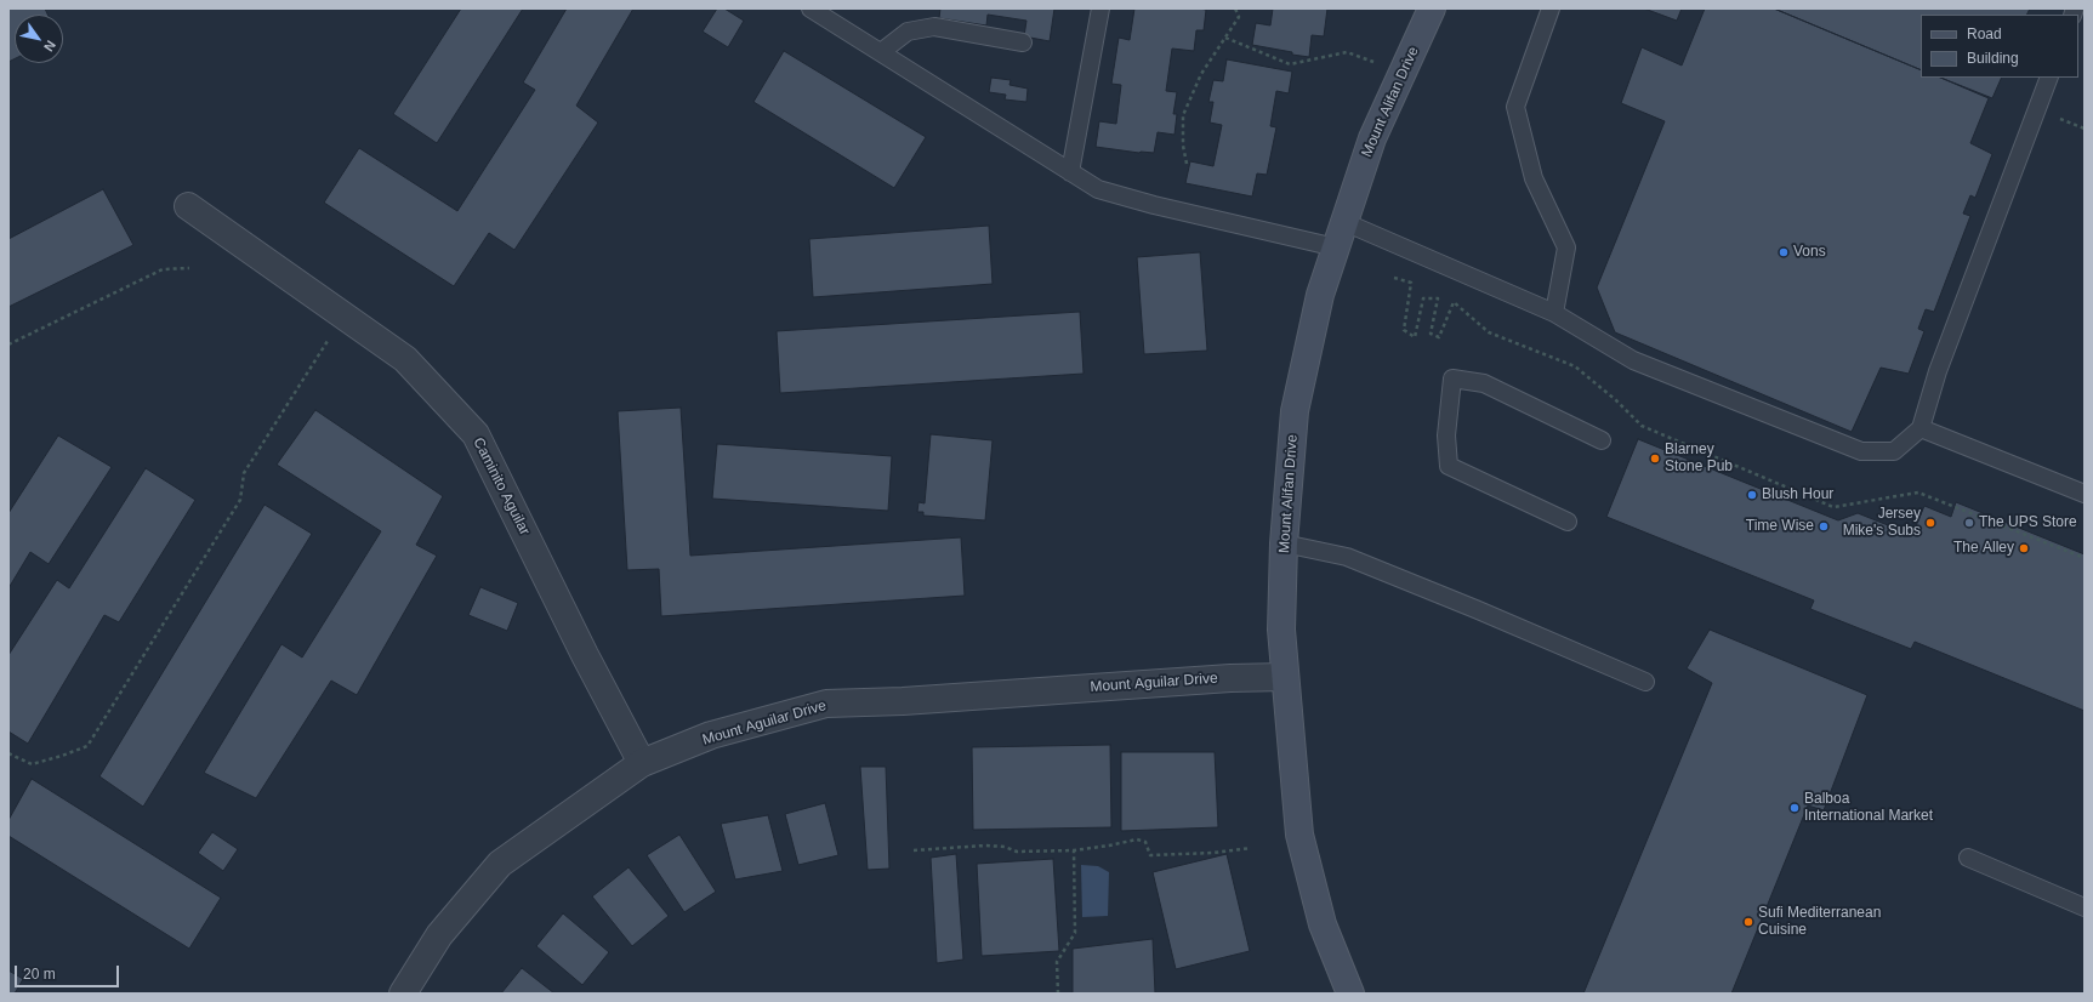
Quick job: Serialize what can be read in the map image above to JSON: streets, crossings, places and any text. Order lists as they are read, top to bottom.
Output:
{
  "streets": {
    "main road": ["Mount Alifan Drive"],
    "street": ["Caminito Aguilar", "Mount Aguilar Drive"]
  },
  "crossings": [
    ["Mount Alifan Drive", "Mount Aguilar Drive"],
    ["Caminito Aguilar", "Mount Aguilar Drive"]
  ],
  "places": [
    "Vons",
    "Blarney Stone Pub",
    "Blush Hour",
    "Jersey Mike's Subs",
    "The UPS Store",
    "Time Wise",
    "The Alley",
    "Balboa International Market",
    "Sufi Mediterranean Cuisine"
  ],
  "legend": ["Road", "Building"],
  "scale_bar": "20 m",
  "north": "bottom right"
}
